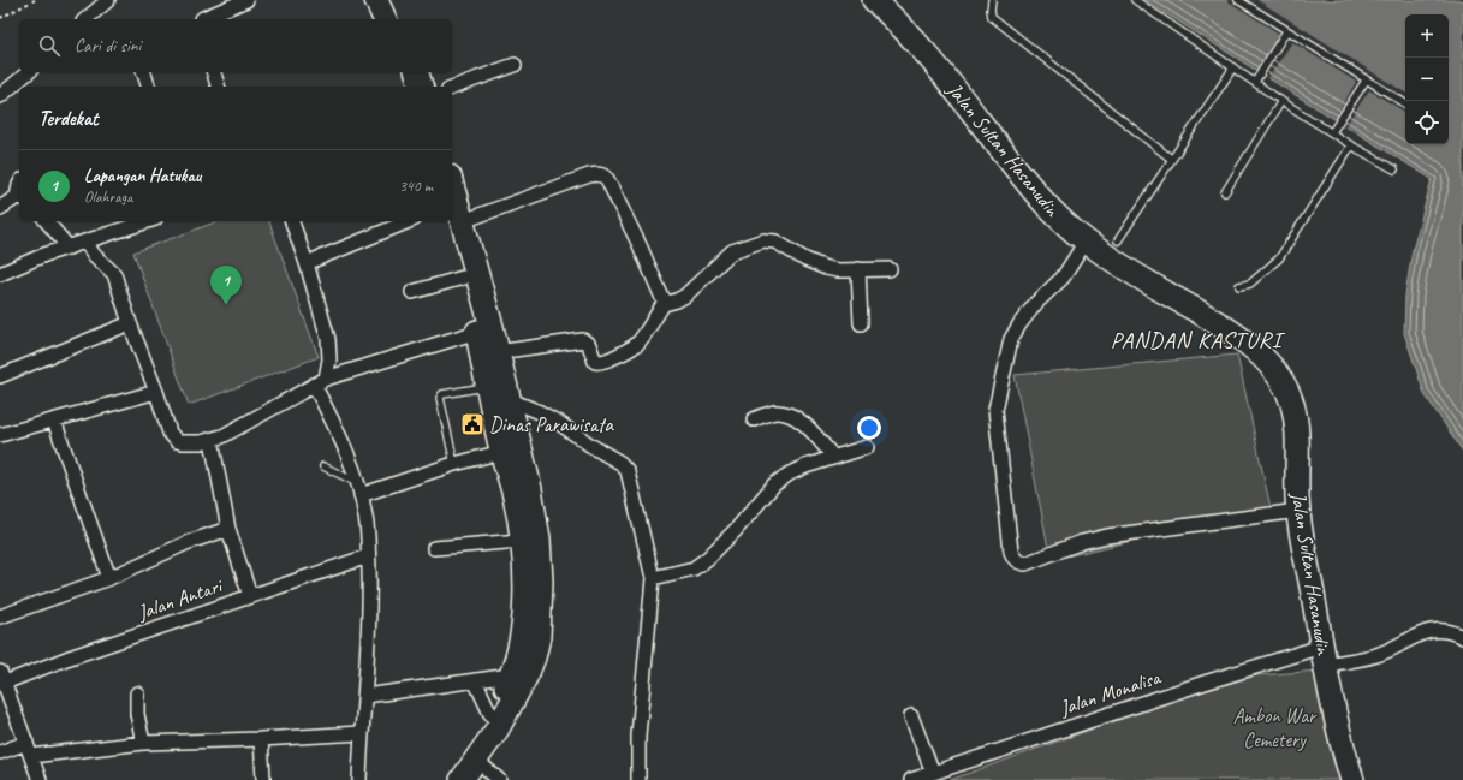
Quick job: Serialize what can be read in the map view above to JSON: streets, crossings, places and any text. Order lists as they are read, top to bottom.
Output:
{
  "streets": {
    "highway": ["Jalan Sultan Hasanudin"],
    "street": ["Jalan Antari", "Jalan Monalisa"]
  },
  "crossings": [
    ["Jalan Sultan Hasanudin", "Jalan Monalisa"]
  ],
  "districts": ["PANDAN KASTURI"],
  "parks": ["Ambon War Cemetery"],
  "places": {
    "public building": ["Dinas Parawisata"]
  },
  "page": {
    "map_buttons": ["+", "−"],
    "search": "Cari di sini",
    "heading": "Terdekat",
    "list": [
      {
        "mark": "1",
        "name": "Lapangan Hatukau",
        "note": "Olahraga",
        "value": "340 m"
      }
    ],
    "pins": "1"
  }
}
